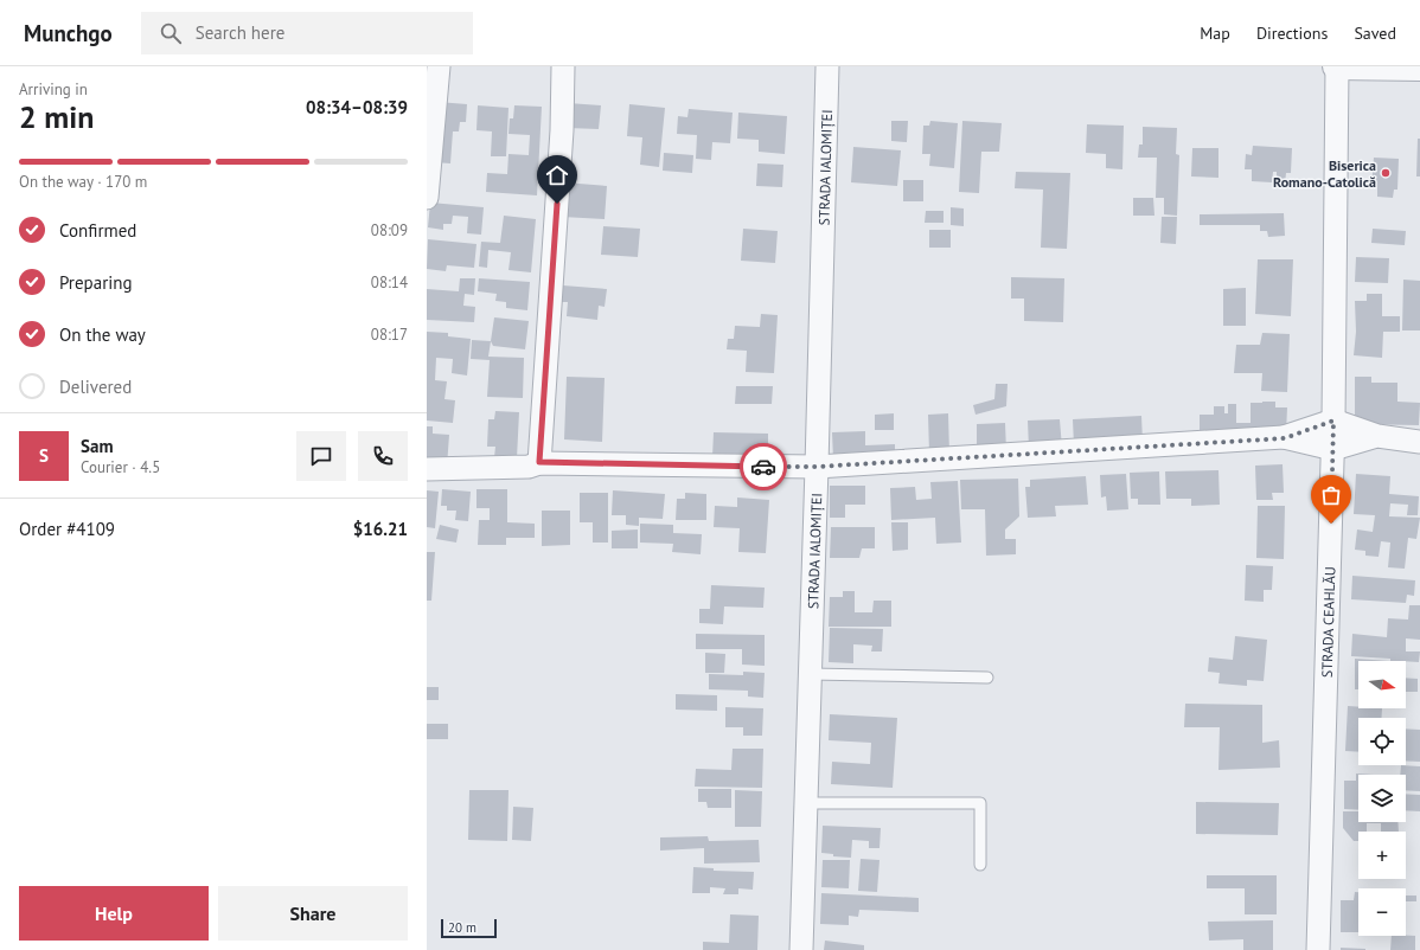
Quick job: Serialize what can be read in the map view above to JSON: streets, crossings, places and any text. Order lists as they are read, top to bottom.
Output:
{
  "streets": {
    "street": ["STRADA IALOMIȚEI", "STRADA CEAHLĂU"]
  },
  "places": ["Biserica Romano-Catolică"],
  "scale_bar": "20 m",
  "north": "right",
  "page": {
    "header": "Munchgo",
    "search": "Search here",
    "nav": ["Map", "Directions", "Saved"],
    "heading": ["2 min", "Arriving in", "08:34–08:39"],
    "panel": [
      "Sam",
      "Courier · 4.5",
      "Order #4109",
      "$16.21"
    ],
    "bar": "On the way · 170 m",
    "list": [
      ["Confirmed", "08:09"],
      ["Preparing", "08:14"],
      ["On the way", "08:17"],
      "Delivered"
    ],
    "round": "S",
    "map_buttons": ["+", "−"],
    "buttons": ["Help", "Share"],
    "scale": "20 m"
  }
}
